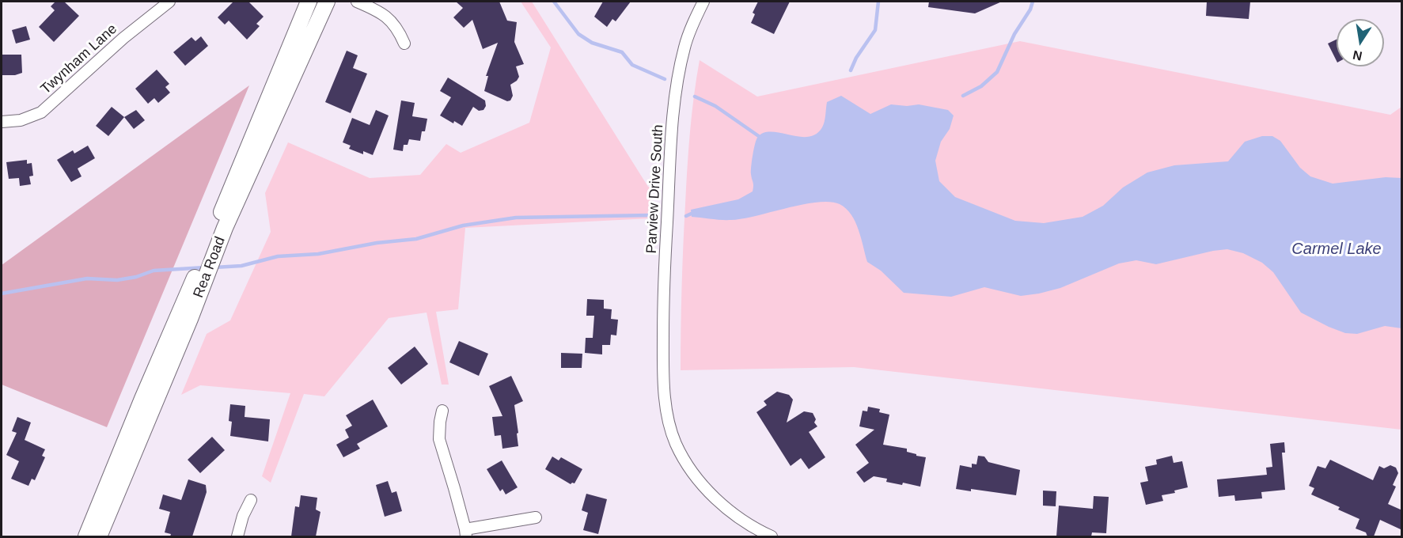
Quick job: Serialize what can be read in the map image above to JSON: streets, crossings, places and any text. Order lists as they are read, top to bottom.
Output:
{
  "streets": {
    "main road": ["Rea Road"],
    "street": ["Twynham Lane", "Parview Drive South"]
  },
  "water": ["Carmel Lake"],
  "north": "bottom"
}
